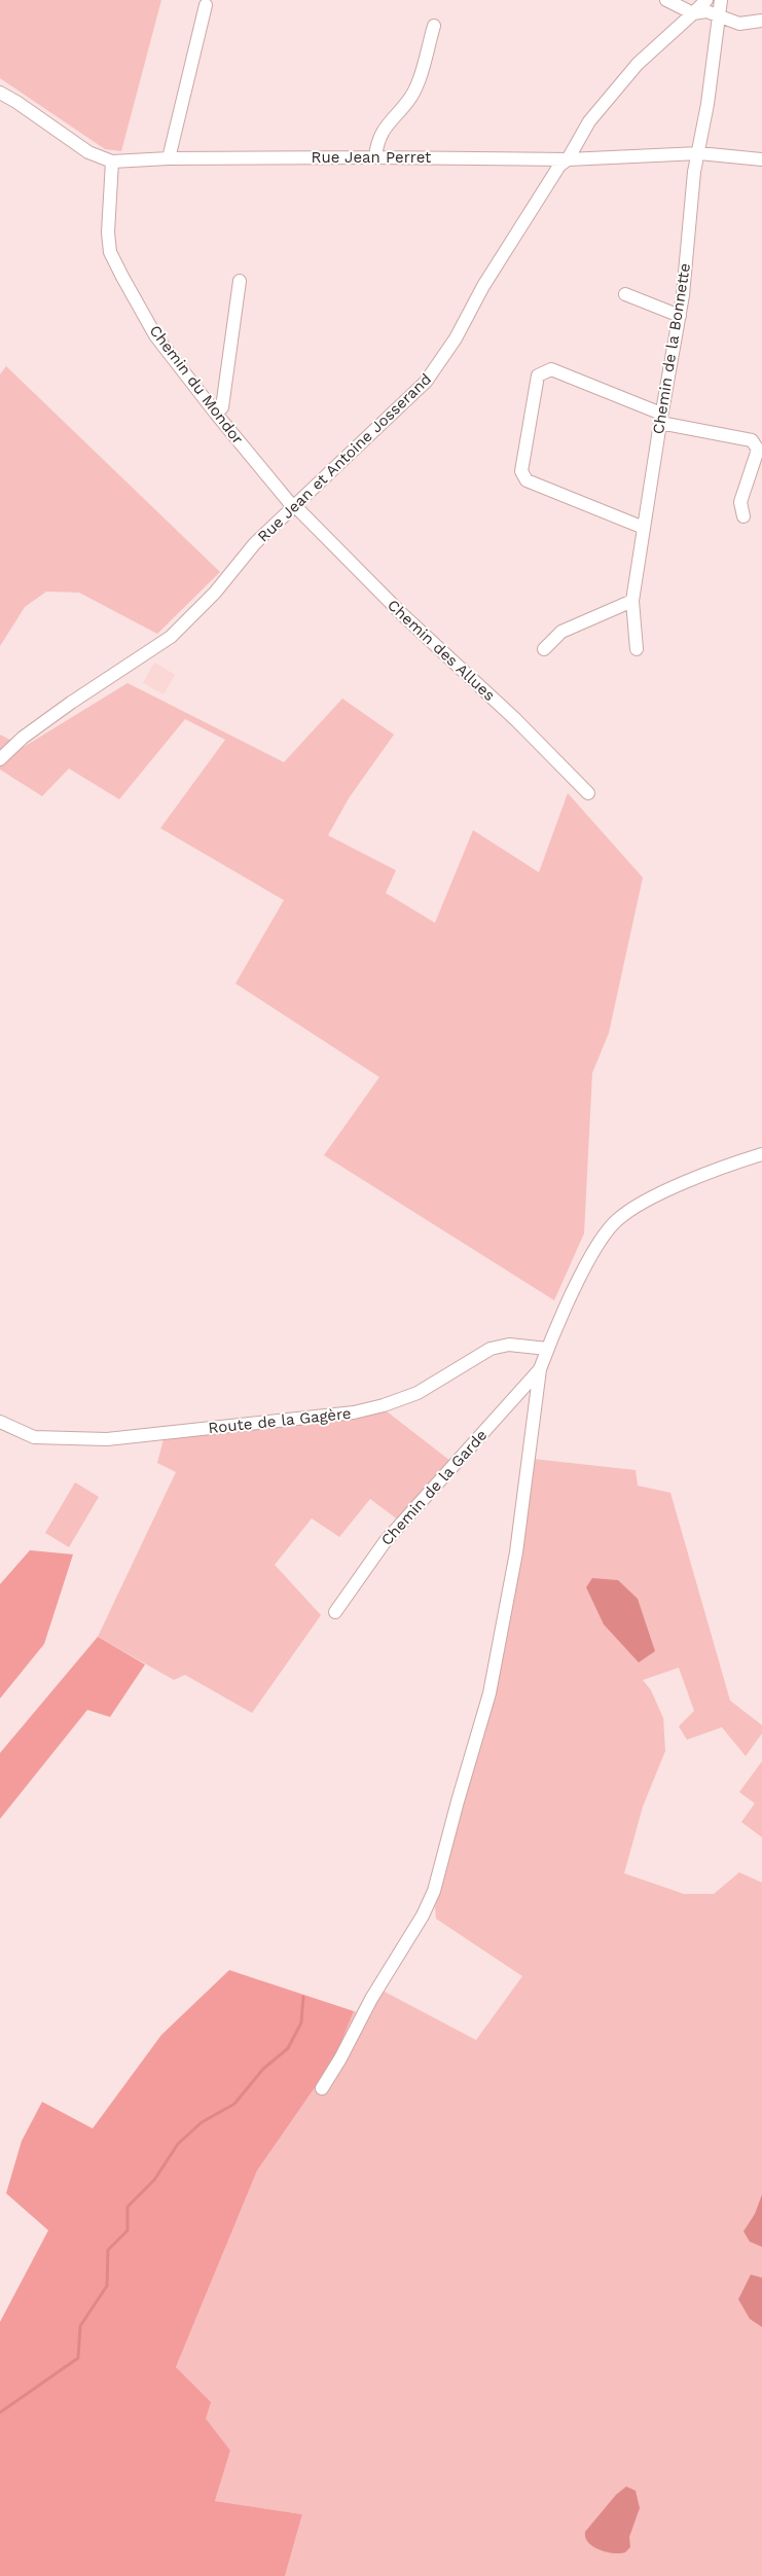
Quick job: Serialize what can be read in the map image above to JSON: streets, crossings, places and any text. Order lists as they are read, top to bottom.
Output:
{
  "streets": {
    "street": [
      "Rue Jean Perret",
      "Chemin de la Bonnette",
      "Chemin du Mondor",
      "Rue Jean et Antoine Josserand",
      "Chemin des Allues",
      "Route de la Gagère",
      "Chemin de la Garde"
    ]
  },
  "crossings": [
    ["Rue Jean Perret", "Chemin de la Bonnette"],
    ["Rue Jean Perret", "Chemin du Mondor"],
    ["Rue Jean Perret", "Rue Jean et Antoine Josserand"],
    ["Chemin du Mondor", "Rue Jean et Antoine Josserand"],
    ["Chemin du Mondor", "Chemin des Allues"],
    ["Rue Jean et Antoine Josserand", "Chemin des Allues"]
  ]
}
